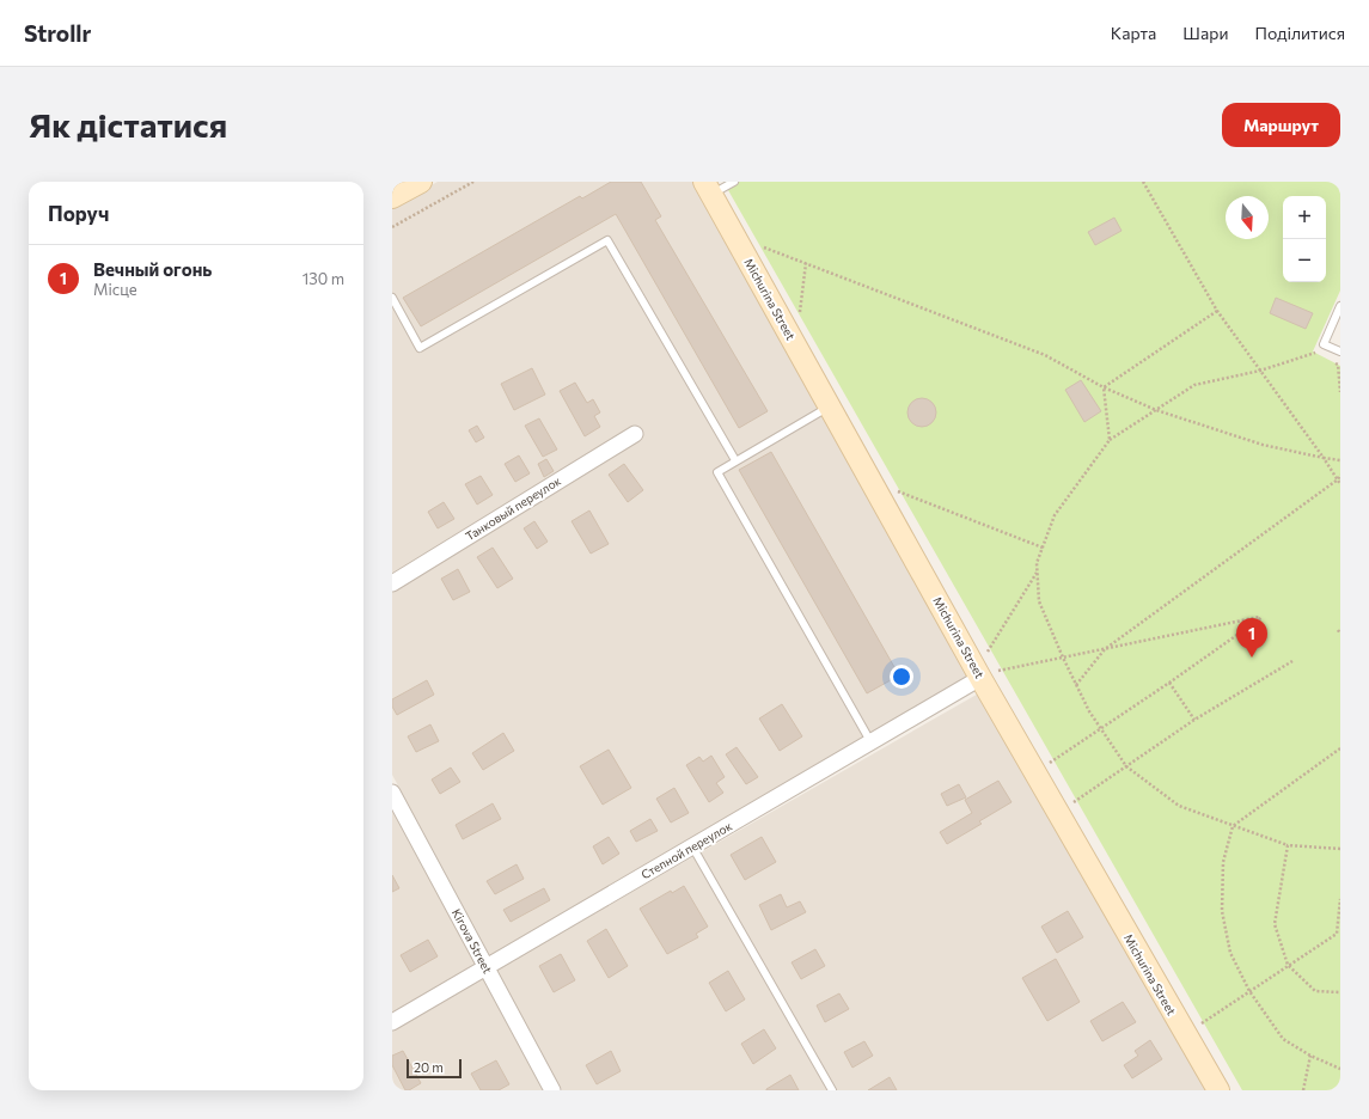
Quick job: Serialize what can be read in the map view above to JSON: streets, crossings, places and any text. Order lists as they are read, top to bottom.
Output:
{
  "streets": {
    "main road": ["Michurina Street"],
    "street": ["Танковый переулок", "Степной переулок", "Kirova Street"]
  },
  "crossings": [
    ["Michurina Street", "Степной переулок"],
    ["Степной переулок", "Kirova Street"]
  ],
  "scale_bar": "20 m",
  "north": "bottom",
  "page": {
    "header": "Strollr",
    "nav": ["Карта", "Шари", "Поділитися"],
    "buttons": "Маршрут",
    "title": "Як дістатися",
    "heading": "Поруч",
    "map_buttons": ["+", "−"],
    "list": [
      {
        "mark": "1",
        "name": "Вечный огонь",
        "note": "Місце",
        "value": "130 m"
      }
    ],
    "pins": "1",
    "scale": "20 m"
  }
}
